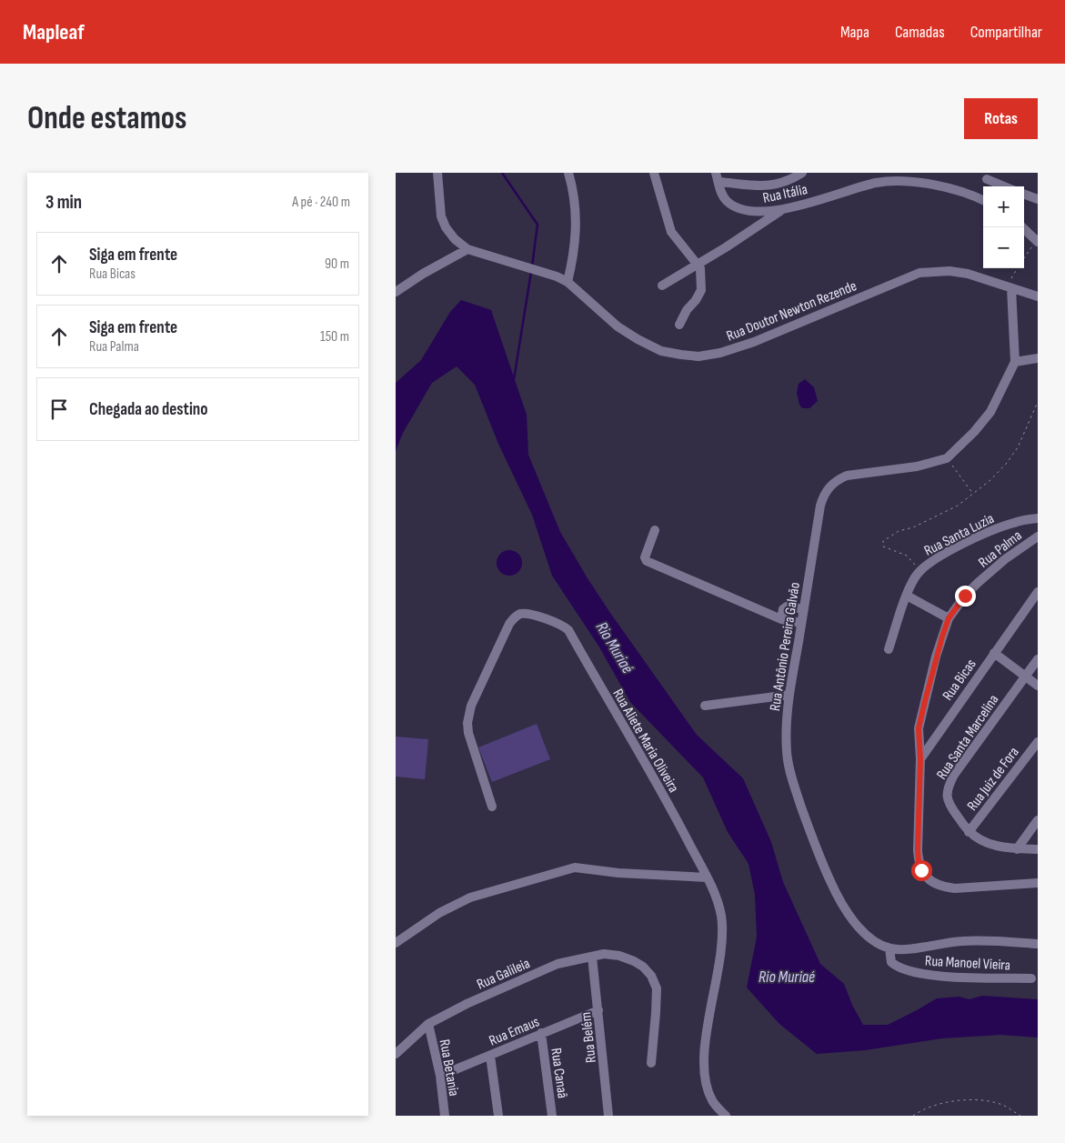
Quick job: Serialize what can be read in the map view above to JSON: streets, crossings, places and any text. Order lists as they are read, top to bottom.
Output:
{
  "streets": {
    "street": [
      "Rua Itália",
      "Rua Doutor Newton Rezende",
      "Rua Santa Luzia",
      "Rua Palma",
      "Rua Antônio Pereira Galvão",
      "Rua Bicas",
      "Rua Santa Marcelina",
      "Rua Aliete Maria Oliveira",
      "Rua Juiz de Fora",
      "Rua Manoel Vieira",
      "Rua Galileia",
      "Rua Emaus",
      "Rua Belém",
      "Rua Betania",
      "Rua Canaã"
    ]
  },
  "crossings": [
    ["Rua Doutor Newton Rezende", "Rua Antônio Pereira Galvão"],
    ["Rua Palma", "Rua Bicas"],
    ["Rua Antônio Pereira Galvão", "Rua Manoel Vieira"],
    ["Rua Santa Marcelina", "Rua Juiz de Fora"],
    ["Rua Galileia", "Rua Belém"],
    ["Rua Galileia", "Rua Betania"],
    ["Rua Emaus", "Rua Belém"],
    ["Rua Emaus", "Rua Betania"],
    ["Rua Emaus", "Rua Canaã"]
  ],
  "water": ["Rio Muriaé"],
  "page": {
    "header": "Mapleaf",
    "nav": ["Mapa", "Camadas", "Compartilhar"],
    "buttons": "Rotas",
    "title": "Onde estamos",
    "heading": ["3 min", "A pé · 240 m"],
    "map_buttons": ["+", "−"],
    "list": [
      ["Siga em frente", "Rua Bicas", "90 m"],
      ["Siga em frente", "Rua Palma", "150 m"],
      "Chegada ao destino"
    ]
  }
}
